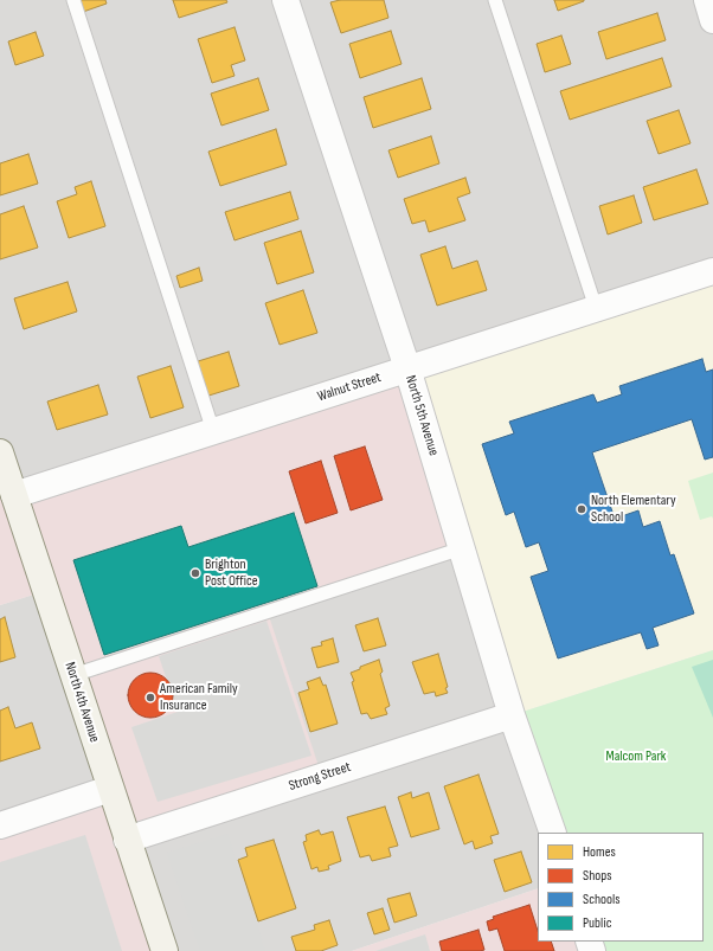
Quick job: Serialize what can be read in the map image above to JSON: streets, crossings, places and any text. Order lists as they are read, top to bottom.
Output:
{
  "streets": {
    "street": [
      "Walnut Street",
      "North 5th Avenue",
      "North 4th Avenue",
      "Strong Street"
    ]
  },
  "crossings": [
    ["Walnut Street", "North 5th Avenue"],
    ["Walnut Street", "North 4th Avenue"],
    ["North 5th Avenue", "Strong Street"],
    ["North 4th Avenue", "Strong Street"]
  ],
  "parks": ["Malcom Park"],
  "places": ["North Elementary School", "Brighton Post Office", "American Family Insurance"],
  "legend": [
    "Homes",
    "Shops",
    "Schools",
    "Public"
  ]
}
